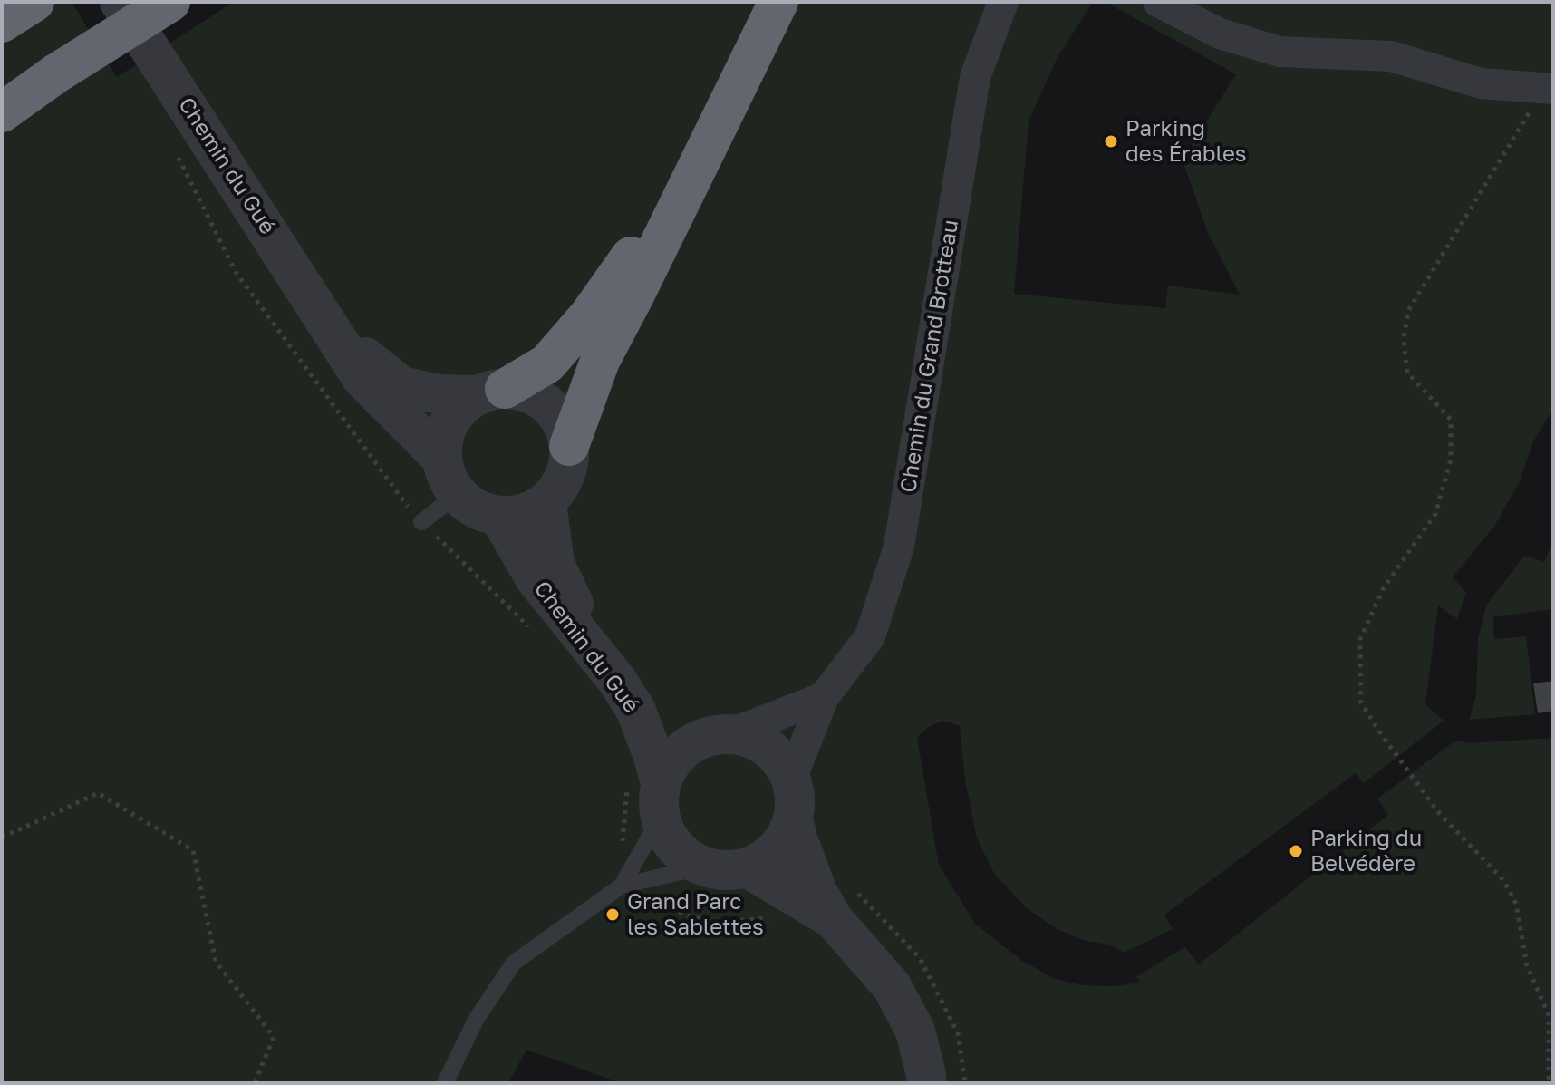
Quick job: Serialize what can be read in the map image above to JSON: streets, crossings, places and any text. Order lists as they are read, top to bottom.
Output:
{
  "streets": {
    "street": ["Chemin du Gué", "Chemin du Grand Brotteau"]
  },
  "crossings": [
    ["Chemin du Gué", "Chemin du Grand Brotteau"]
  ],
  "places": ["Parking des Érables", "Parking du Belvédère", "Grand Parc les Sablettes"]
}
